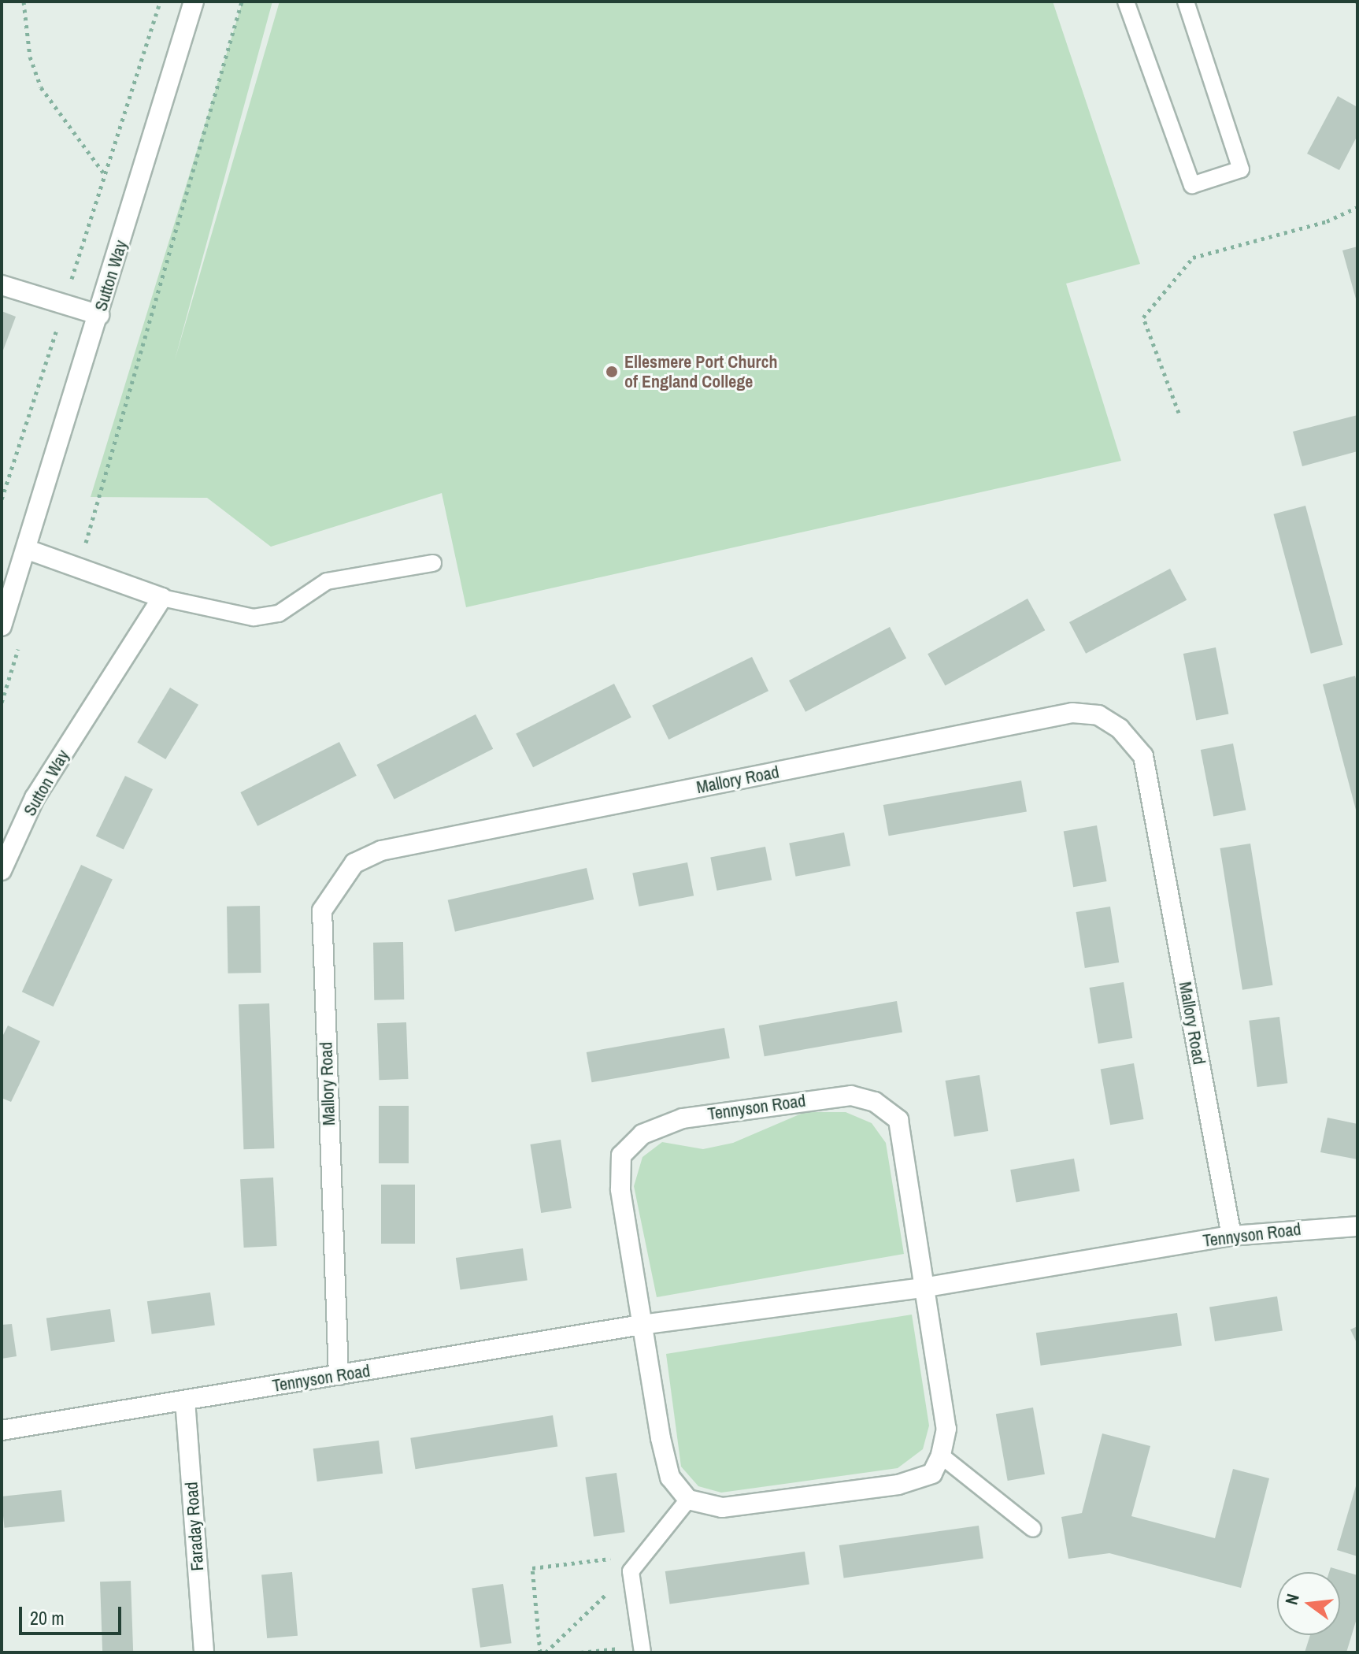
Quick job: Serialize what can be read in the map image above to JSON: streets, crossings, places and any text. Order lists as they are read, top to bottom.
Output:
{
  "streets": {
    "street": [
      "Sutton Way",
      "Mallory Road",
      "Tennyson Road",
      "Faraday Road"
    ]
  },
  "crossings": [
    ["Mallory Road", "Tennyson Road"],
    ["Tennyson Road", "Faraday Road"]
  ],
  "places": ["Ellesmere Port Church of England College"],
  "scale_bar": "20 m",
  "north": "left"
}
